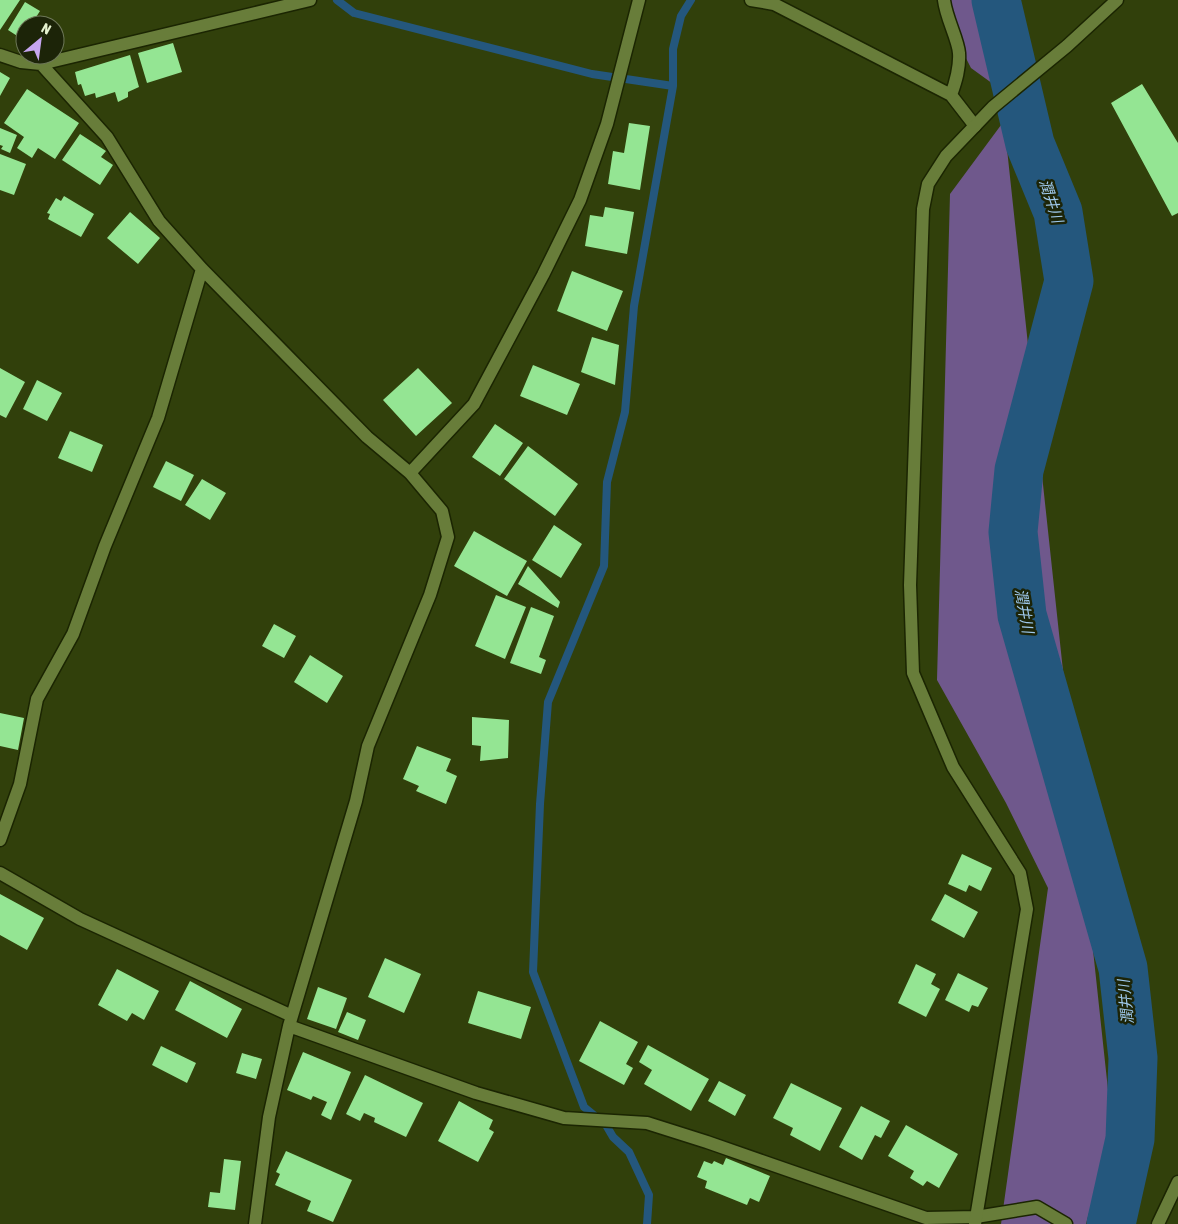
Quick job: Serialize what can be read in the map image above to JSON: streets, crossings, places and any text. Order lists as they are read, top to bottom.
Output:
{
  "water": ["潤井川"],
  "north": "top right"
}
